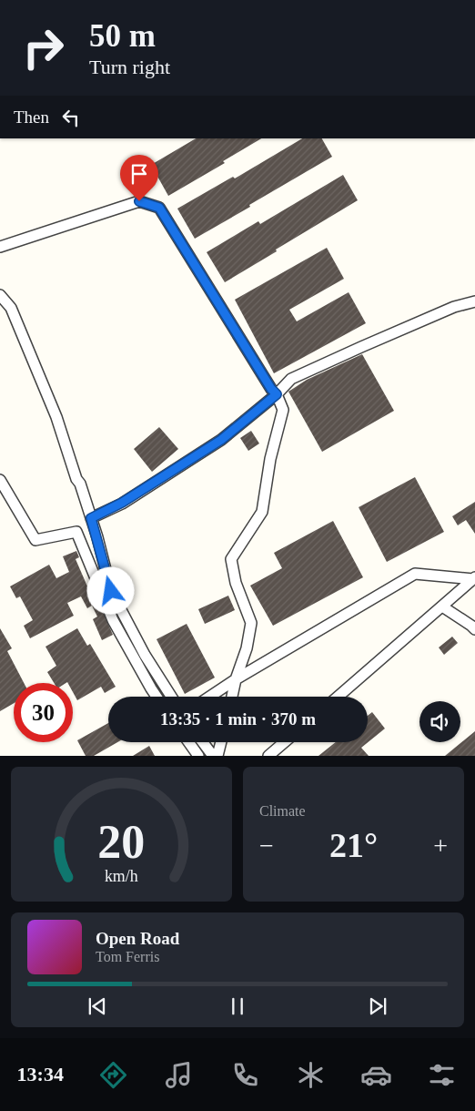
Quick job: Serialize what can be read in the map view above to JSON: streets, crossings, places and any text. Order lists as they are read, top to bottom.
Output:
{
  "page": {
    "turn": ["50 m", "Turn right"],
    "then": "Then",
    "limit": "30",
    "trip": "13:35 · 1 min · 370 m",
    "tile": "Climate",
    "heat": ["−", "21°", "+"],
    "song": ["Open Road", "Tom Ferris"],
    "tabs": "13:34",
    "gauge": ["20", "km/h"]
  }
}
